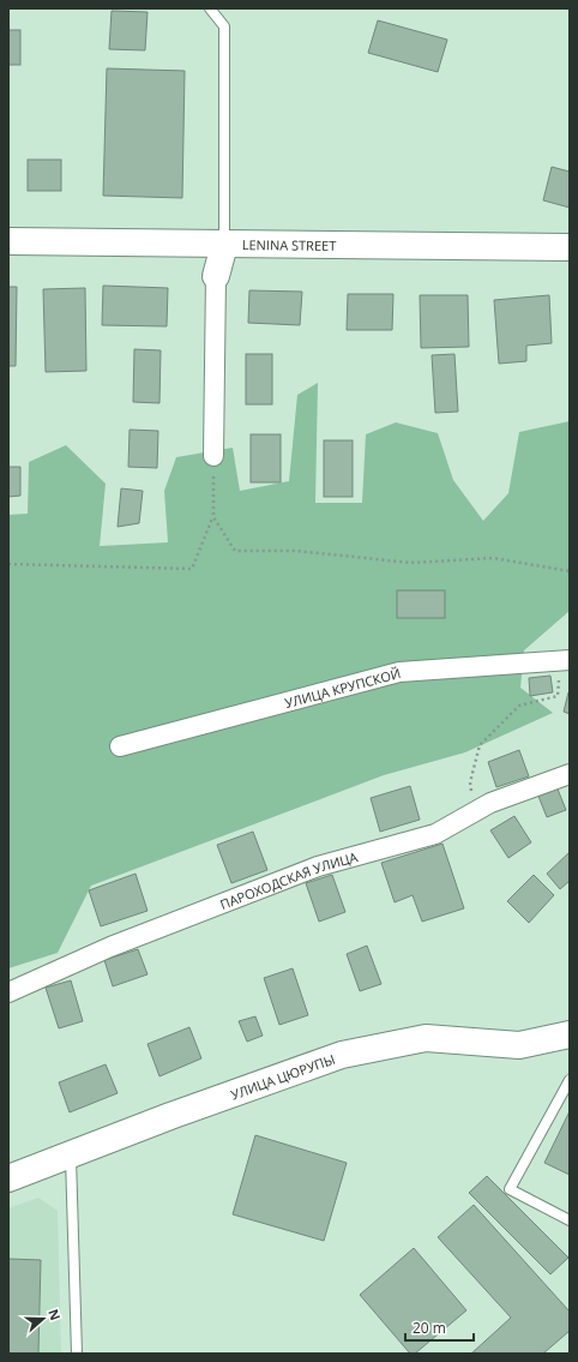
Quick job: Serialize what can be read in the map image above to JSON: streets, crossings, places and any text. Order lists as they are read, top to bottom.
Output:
{
  "streets": {
    "street": [
      "LENINA STREET",
      "УЛИЦА КРУПСКОЙ",
      "ПАРОХОДСКАЯ УЛИЦА",
      "УЛИЦА ЦЮРУПЫ"
    ]
  },
  "scale_bar": "20 m",
  "north": "right"
}
